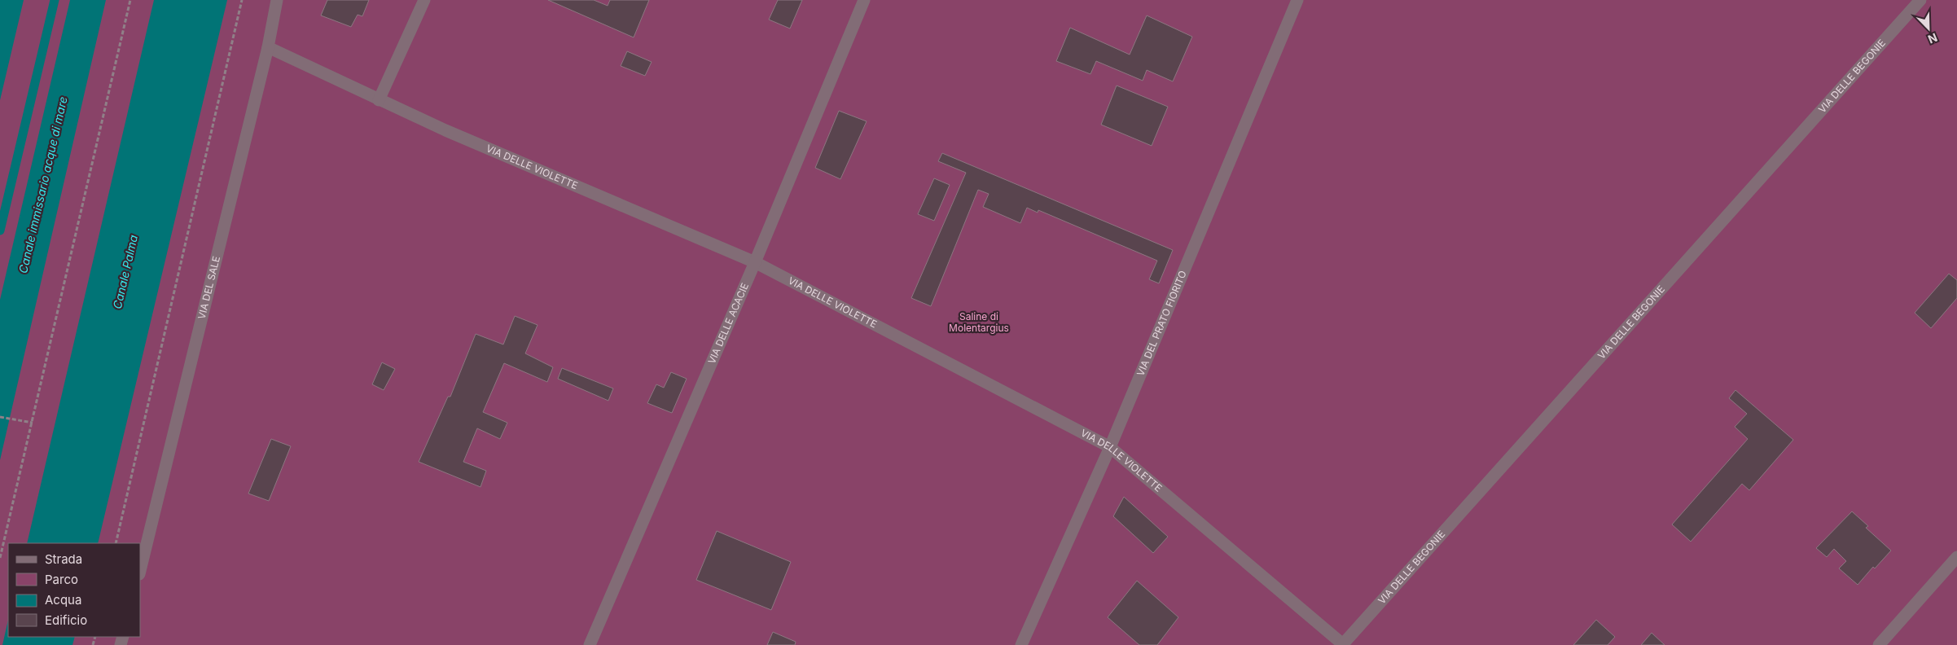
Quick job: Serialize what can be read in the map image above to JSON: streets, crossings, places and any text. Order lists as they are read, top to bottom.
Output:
{
  "streets": {
    "street": [
      "VIA DELLE BEGONIE",
      "VIA DELLE VIOLETTE",
      "VIA DEL SALE",
      "VIA DELLE ACACIE",
      "VIA DEL PRATO FIORITO"
    ]
  },
  "crossings": [
    ["VIA DELLE BEGONIE", "VIA DELLE VIOLETTE"],
    ["VIA DELLE VIOLETTE", "VIA DEL SALE"],
    ["VIA DELLE VIOLETTE", "VIA DELLE ACACIE"],
    ["VIA DELLE VIOLETTE", "VIA DEL PRATO FIORITO"]
  ],
  "water": ["Canale immissario acque di mare", "Canale Palma"],
  "parks": ["Saline di Molentargius"],
  "legend": [
    "Strada",
    "Parco",
    "Acqua",
    "Edificio"
  ],
  "north": "bottom right"
}
